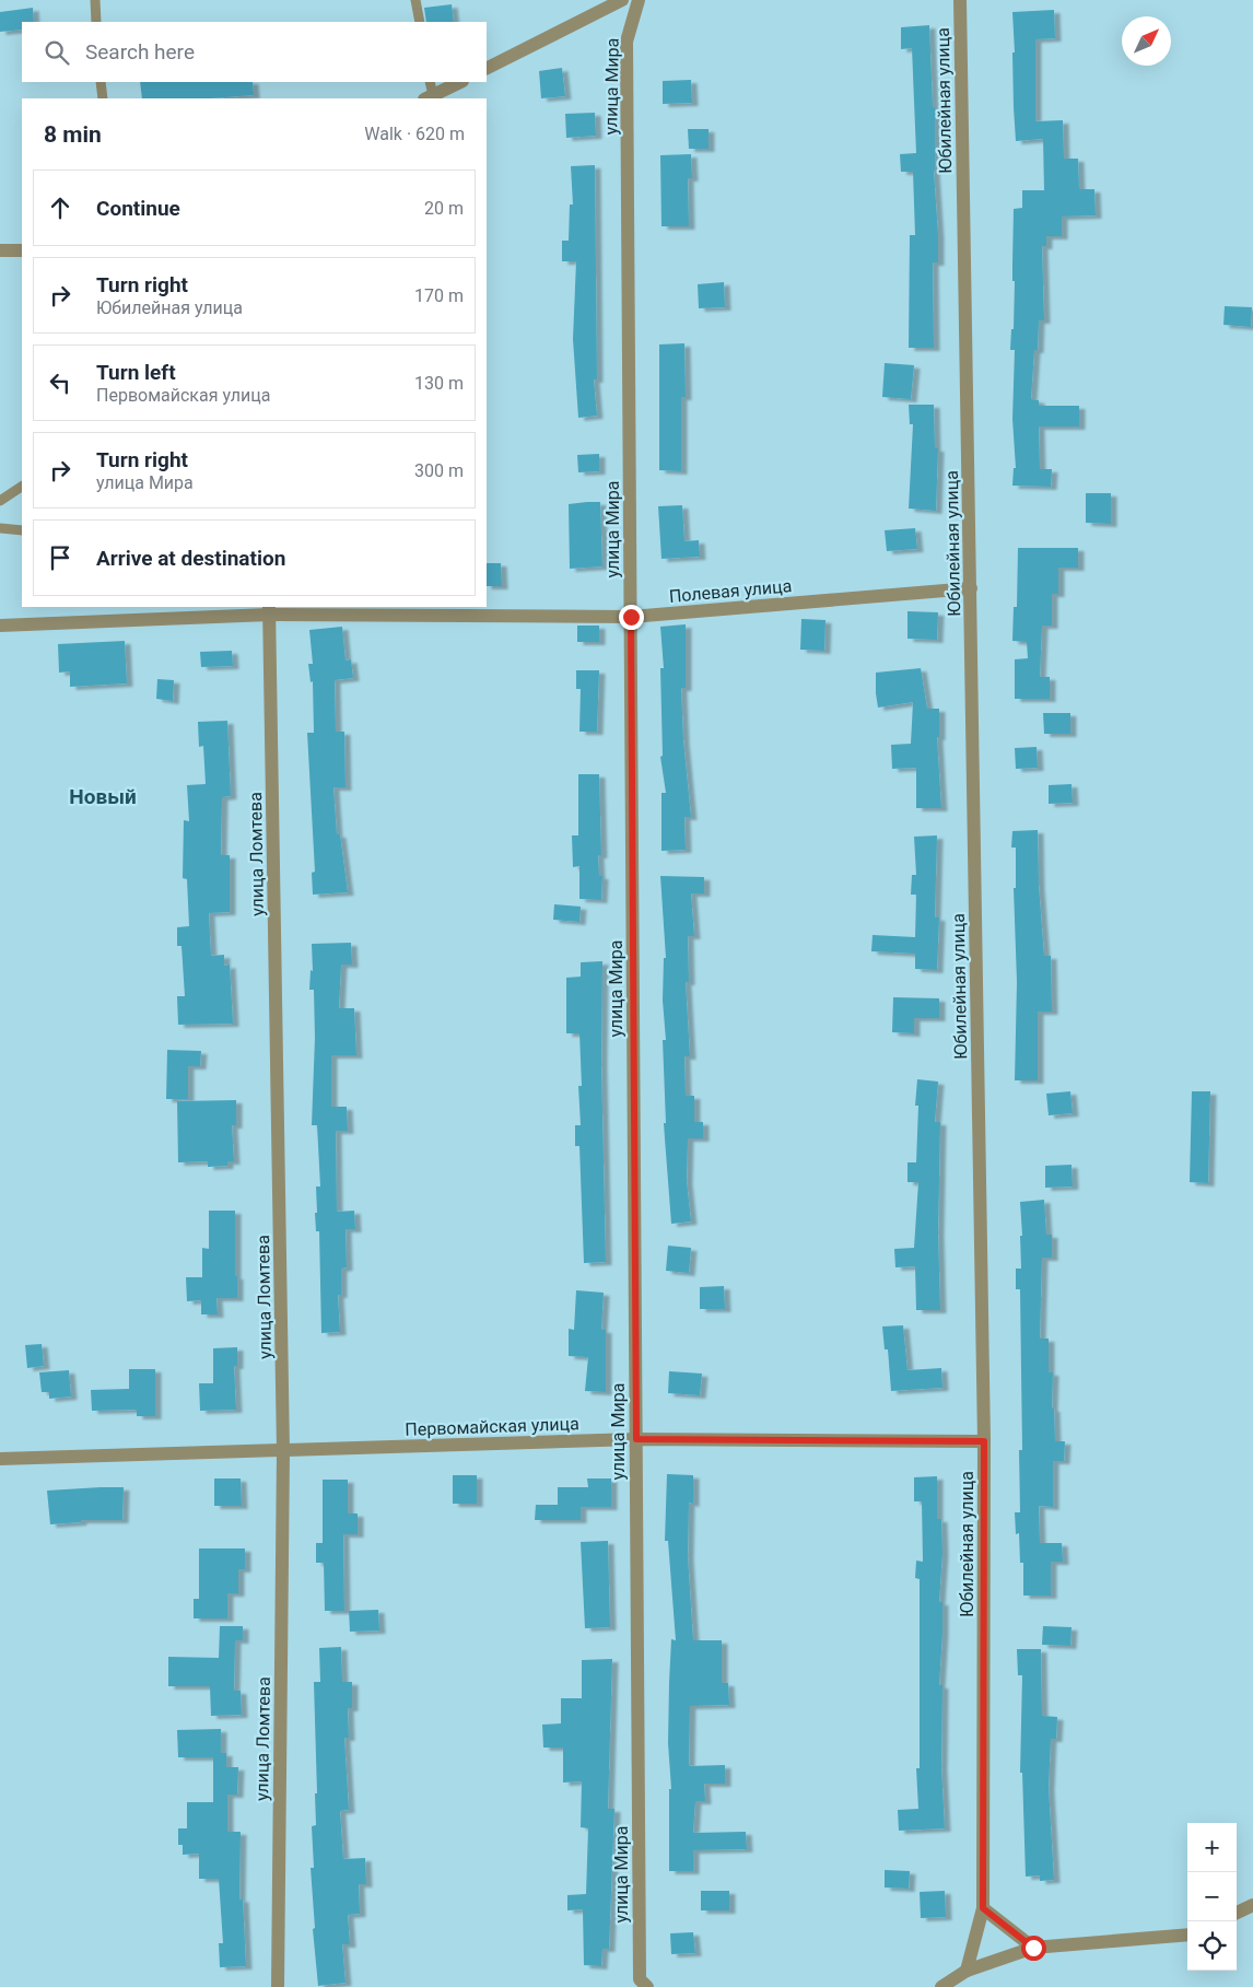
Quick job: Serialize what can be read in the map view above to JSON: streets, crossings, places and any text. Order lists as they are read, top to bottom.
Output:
{
  "streets": {
    "street": [
      "улица Мира",
      "Юбилейная улица",
      "Полевая улица",
      "улица Ломтева",
      "Первомайская улица"
    ]
  },
  "crossings": [
    ["улица Мира", "Полевая улица"],
    ["улица Мира", "Первомайская улица"],
    ["Юбилейная улица", "Полевая улица"],
    ["Юбилейная улица", "Первомайская улица"],
    ["Полевая улица", "улица Ломтева"],
    ["улица Ломтева", "Первомайская улица"]
  ],
  "districts": ["Новый"],
  "north": "top right",
  "page": {
    "search": "Search here",
    "heading": ["8 min", "Walk · 620 m"],
    "list": [
      ["Continue", "20 m"],
      ["Turn right", "Юбилейная улица", "170 m"],
      ["Turn left", "Первомайская улица", "130 m"],
      ["Turn right", "улица Мира", "300 m"],
      "Arrive at destination"
    ],
    "map_buttons": ["+", "−"]
  }
}
